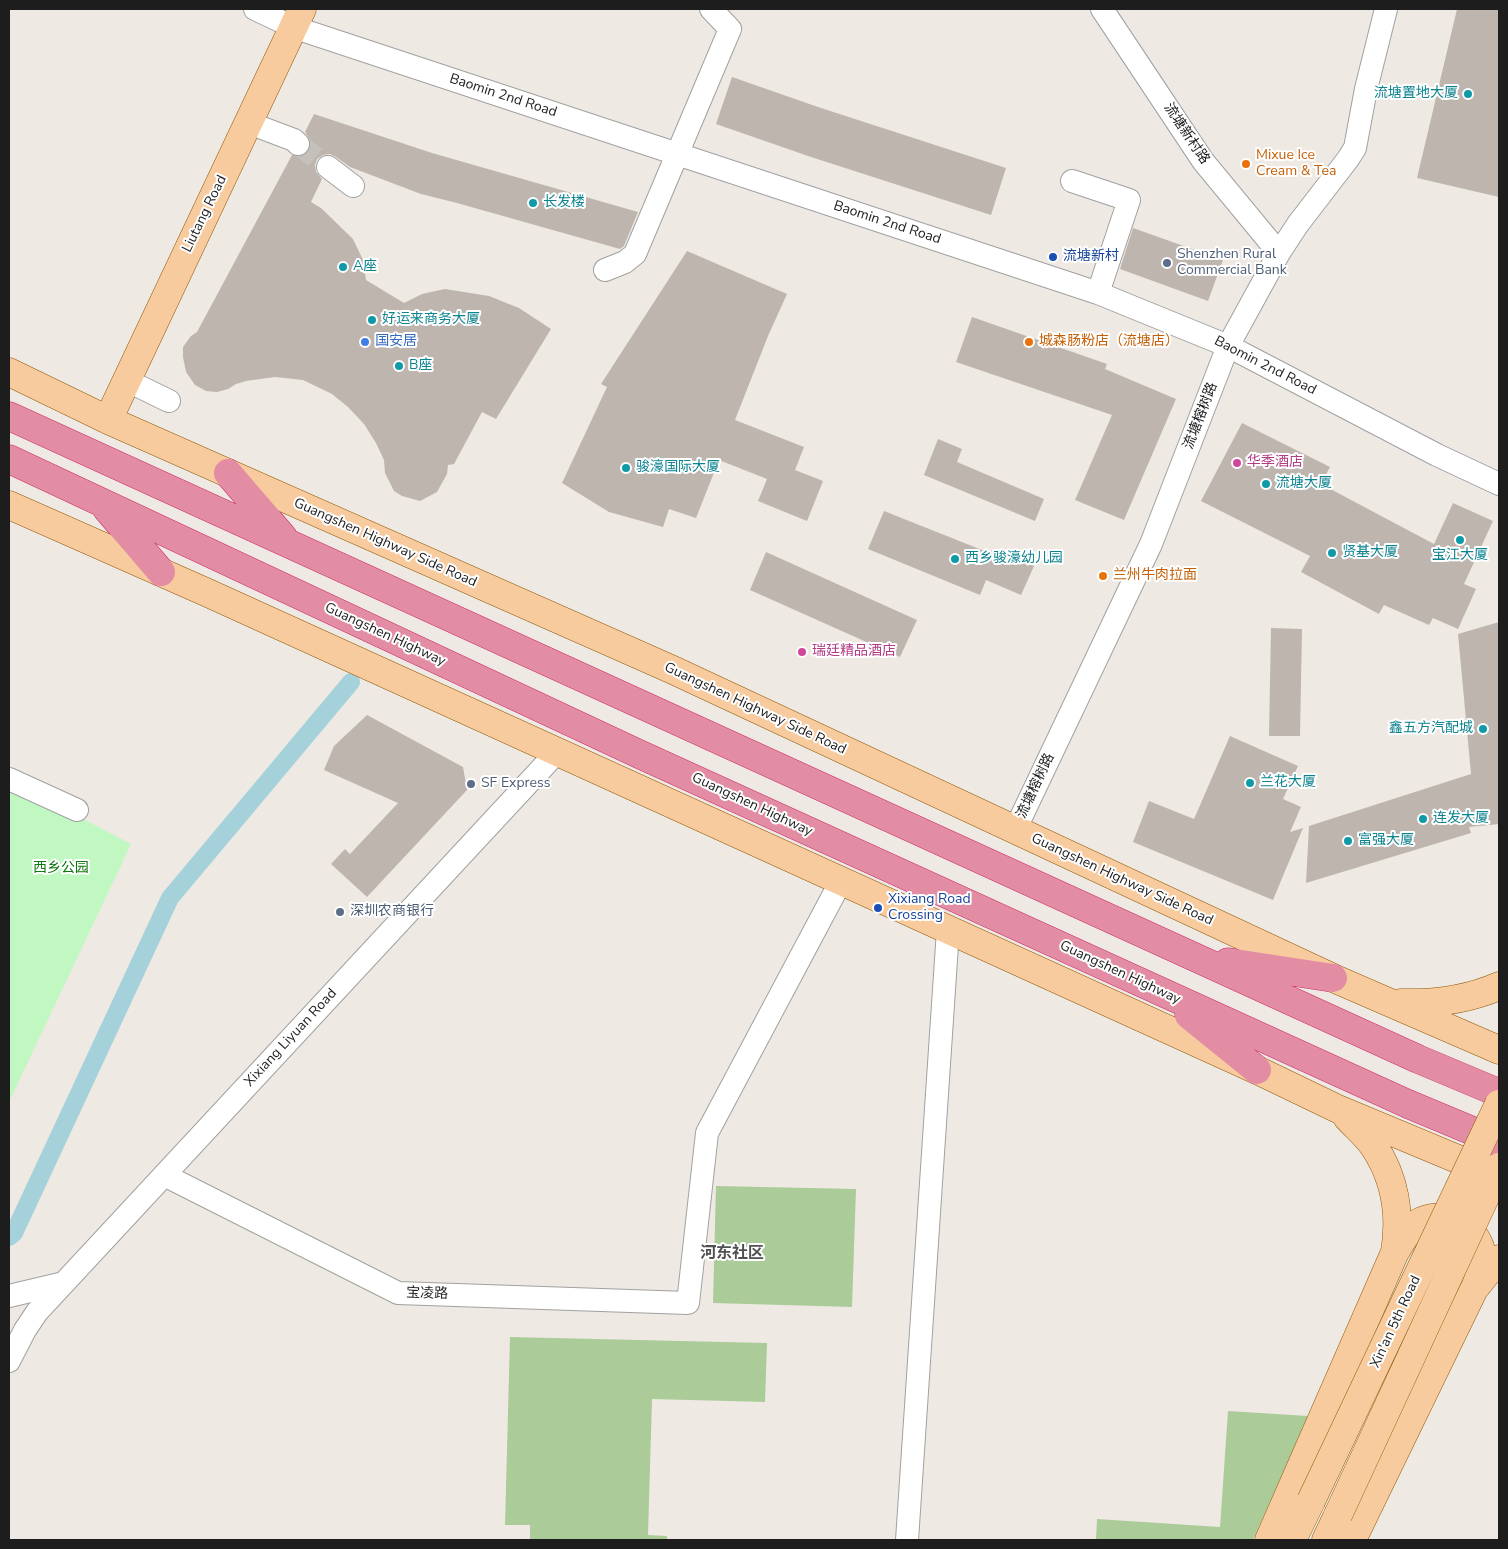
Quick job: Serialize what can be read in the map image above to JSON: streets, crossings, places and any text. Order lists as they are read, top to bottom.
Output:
{
  "streets": {
    "highway": ["Guangshen Highway"],
    "main road": ["Liutang Road", "Guangshen Highway Side Road", "Xin'an 5th Road"],
    "street": [
      "Baomin 2nd Road",
      "流塘新村路",
      "流塘榕树路",
      "Xixiang Liyuan Road",
      "宝凌路"
    ]
  },
  "crossings": [
    ["Baomin 2nd Road", "Liutang Road"],
    ["Baomin 2nd Road", "流塘榕树路"],
    ["流塘新村路", "流塘榕树路"],
    ["Liutang Road", "Guangshen Highway Side Road"],
    ["流塘榕树路", "Guangshen Highway Side Road"],
    ["Xixiang Liyuan Road", "宝凌路"]
  ],
  "districts": ["河东社区"],
  "parks": ["西乡公园"],
  "places": [
    "流塘置地大厦",
    "Mixue Ice Cream & Tea",
    "长发楼",
    "流塘新村",
    "Shenzhen Rural Commercial Bank",
    "A座",
    "好运来商务大厦",
    "国安居",
    "城森肠粉店（流塘店）",
    "B座",
    "华季酒店",
    "骏濠国际大厦",
    "流塘大厦",
    "宝江大厦",
    "贤基大厦",
    "西乡骏濠幼儿园",
    "兰州牛肉拉面",
    "瑞廷精品酒店",
    "鑫五方汽配城",
    "兰花大厦",
    "SF Express",
    "连发大厦",
    "富强大厦",
    "Xixiang Road Crossing",
    "深圳农商银行"
  ]
}
